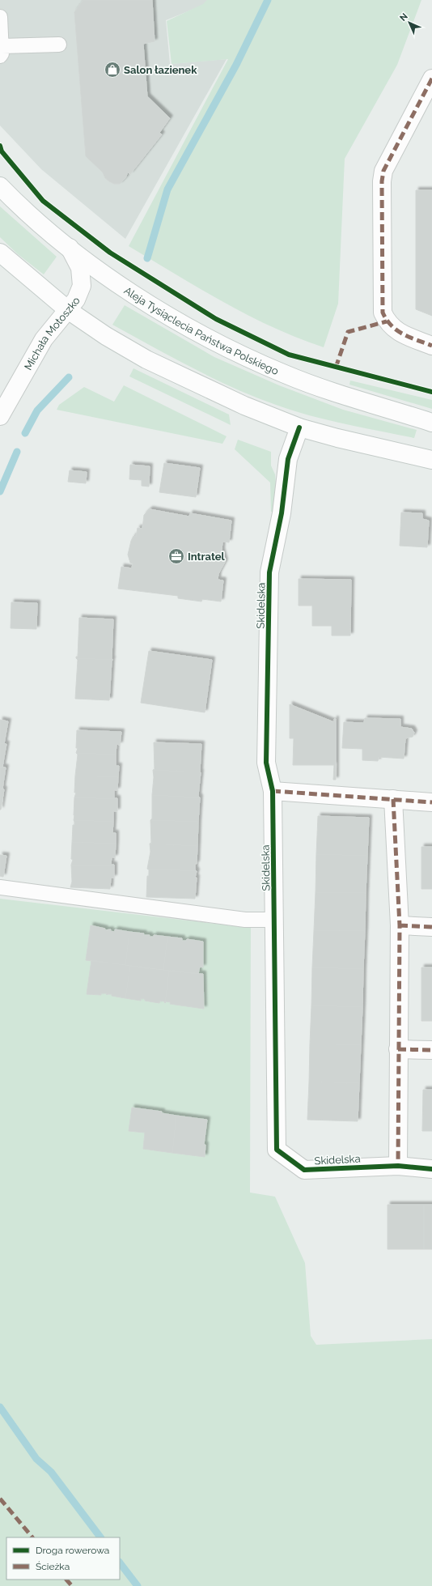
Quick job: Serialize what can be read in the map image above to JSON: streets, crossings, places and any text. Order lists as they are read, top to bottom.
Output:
{
  "streets": {
    "street": ["Aleja Tysiąclecia Państwa Polskiego", "Michała Motoszko", "Skidelska"]
  },
  "crossings": [
    ["Aleja Tysiąclecia Państwa Polskiego", "Michała Motoszko"]
  ],
  "places": {
    "shop": ["Salon łazienek"],
    "office": ["Intratel"]
  },
  "legend": ["Droga rowerowa", "Ścieżka"],
  "north": "top left"
}
